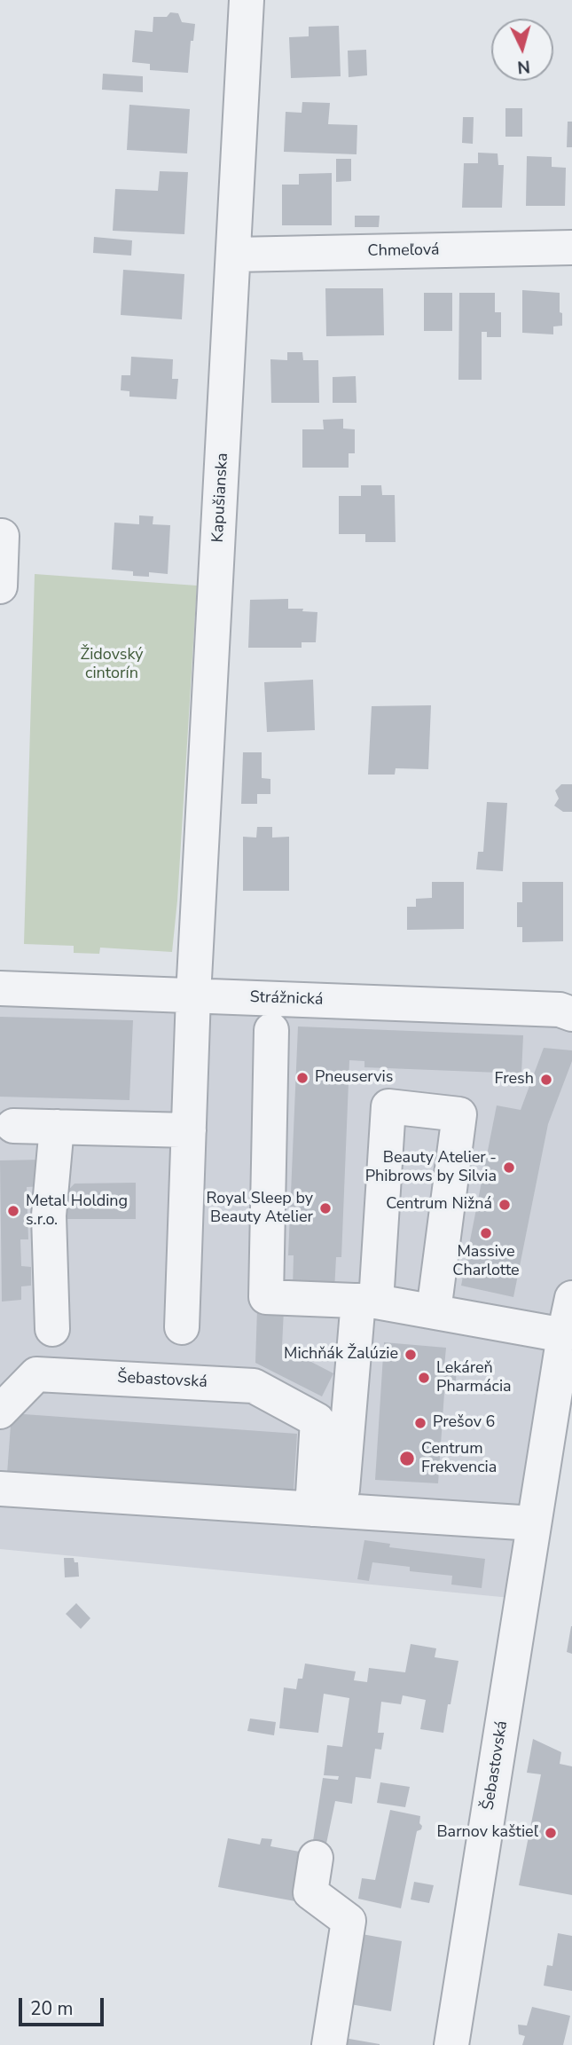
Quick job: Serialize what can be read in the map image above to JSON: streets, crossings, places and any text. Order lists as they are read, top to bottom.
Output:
{
  "streets": {
    "street": [
      "Chmeľová",
      "Kapušianska",
      "Strážnická",
      "Šebastovská"
    ]
  },
  "crossings": [
    ["Chmeľová", "Kapušianska"],
    ["Kapušianska", "Strážnická"]
  ],
  "parks": ["Židovský cintorín"],
  "places": [
    "Pneuservis",
    "Fresh",
    "Beauty Atelier - Phibrows by Silvia",
    "Centrum Nižná",
    "Royal Sleep by Beauty Atelier",
    "Metal Holding s.r.o.",
    "Massive Charlotte",
    "Michňák Žalúzie",
    "Lekáreň Pharmácia",
    "Prešov 6",
    "Centrum Frekvencia",
    "Barnov kaštieľ"
  ],
  "scale_bar": "20 m",
  "north": "bottom"
}
